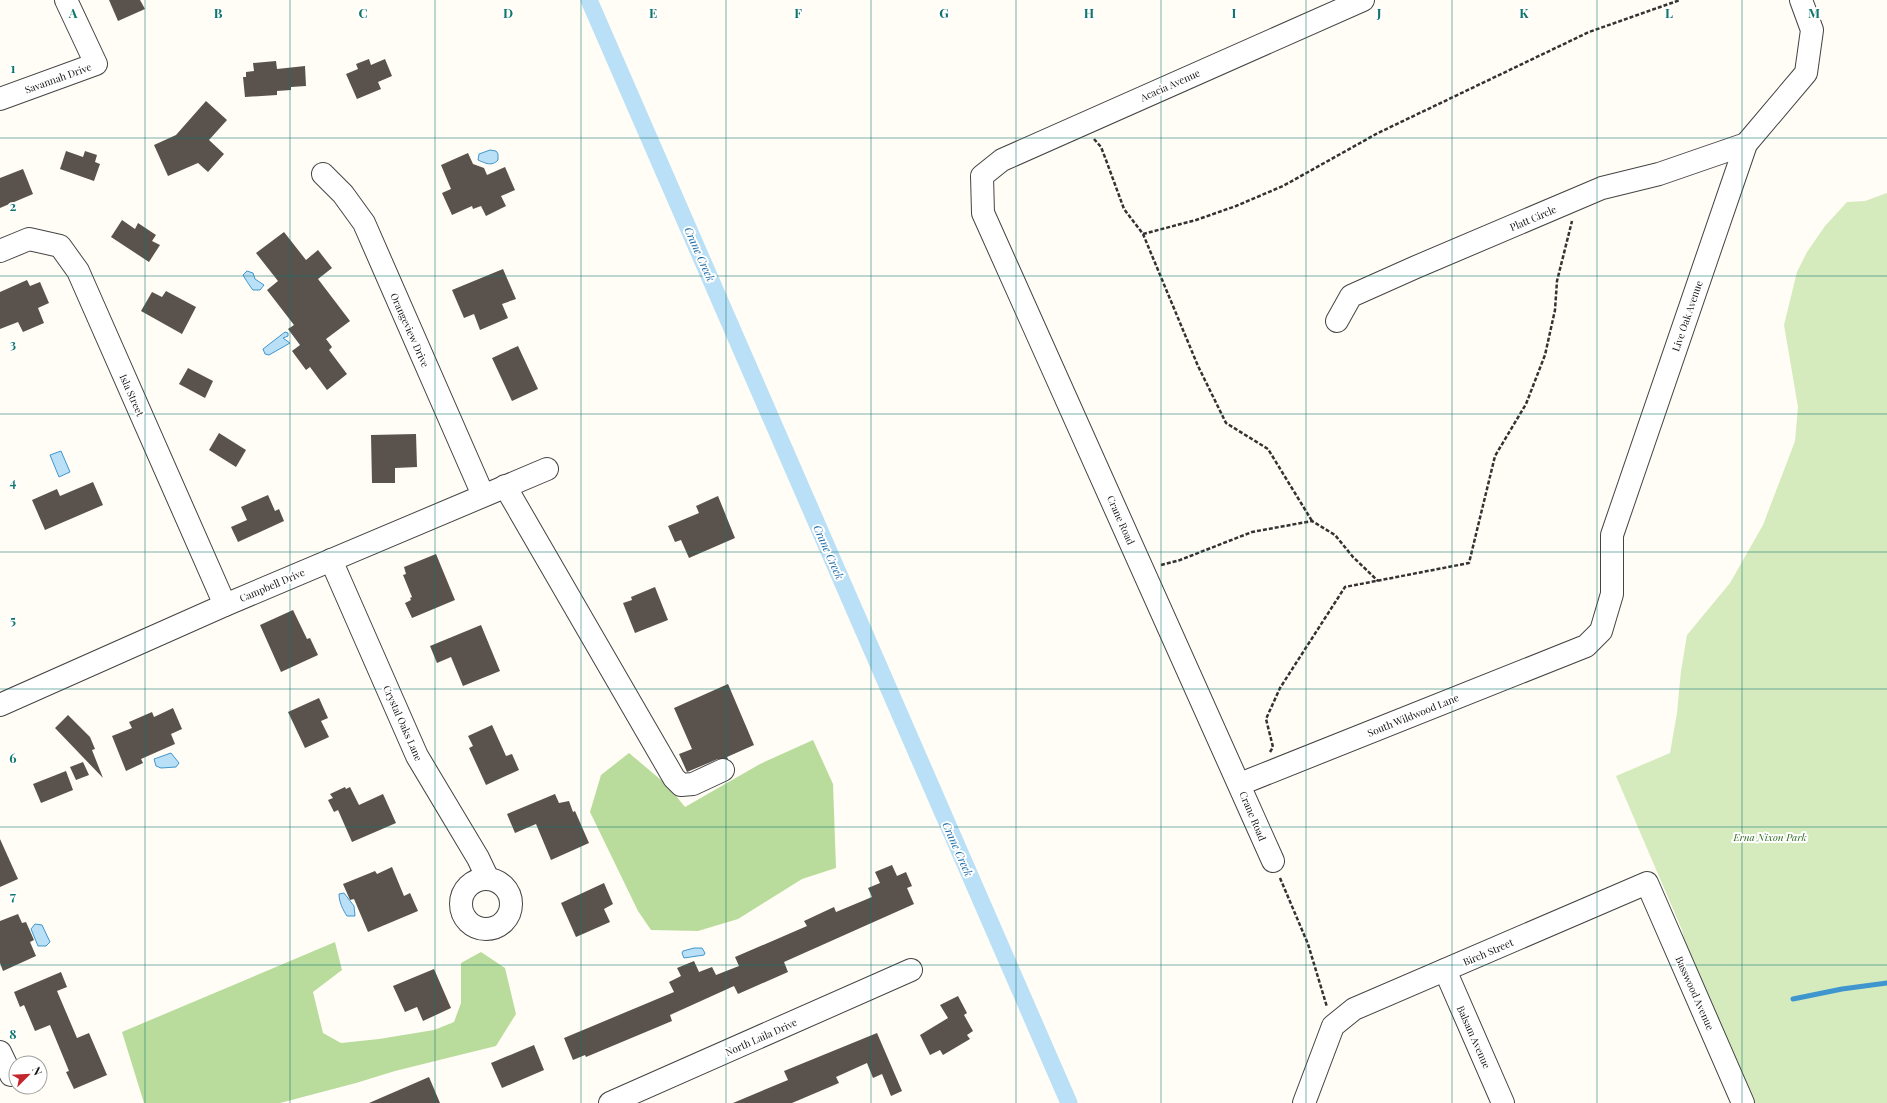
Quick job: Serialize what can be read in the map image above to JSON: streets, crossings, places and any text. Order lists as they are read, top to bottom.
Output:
{
  "streets": {
    "street": [
      "Savannah Drive",
      "Acacia Avenue",
      "Platt Circle",
      "Live Oak Avenue",
      "Orangeview Drive",
      "Isla Street",
      "Crane Road",
      "Campbell Drive",
      "South Wildwood Lane",
      "Crystal Oaks Lane",
      "Birch Street",
      "Basswood Avenue",
      "North Laila Drive",
      "Balsam Avenue"
    ]
  },
  "crossings": [
    ["Acacia Avenue", "Crane Road"],
    ["Platt Circle", "Live Oak Avenue"],
    ["Live Oak Avenue", "South Wildwood Lane"],
    ["Orangeview Drive", "Campbell Drive"],
    ["Isla Street", "Campbell Drive"],
    ["Crane Road", "South Wildwood Lane"],
    ["Campbell Drive", "Crystal Oaks Lane"],
    ["Birch Street", "Basswood Avenue"],
    ["Birch Street", "Balsam Avenue"]
  ],
  "water": ["Crane Creek"],
  "parks": ["Erna Nixon Park"],
  "north": "top right",
  "grid": {
    "columns": [
      "A",
      "B",
      "C",
      "D",
      "E",
      "F",
      "G",
      "H",
      "I",
      "J",
      "K",
      "L",
      "M"
    ],
    "rows": [
      "1",
      "2",
      "3",
      "4",
      "5",
      "6",
      "7",
      "8"
    ]
  }
}
